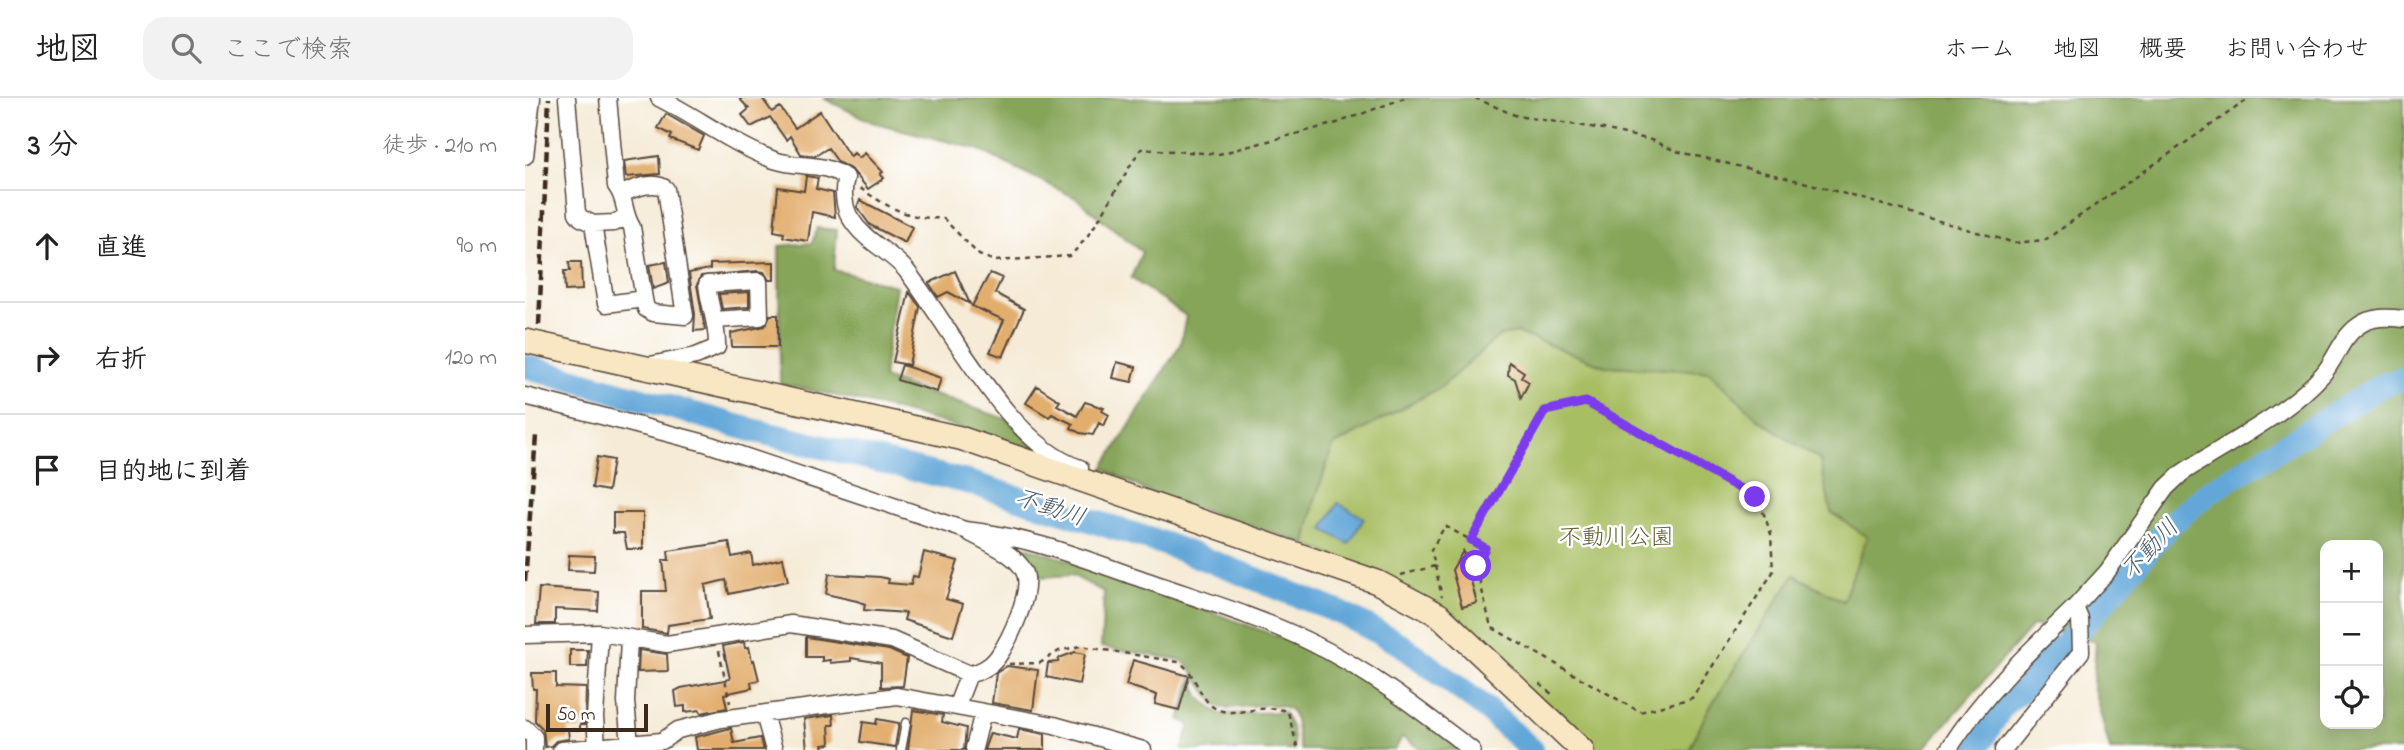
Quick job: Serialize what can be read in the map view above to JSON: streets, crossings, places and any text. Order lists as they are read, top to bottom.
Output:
{
  "water": ["不動川"],
  "parks": ["不動川公園"],
  "scale_bar": "50 m",
  "page": {
    "header": "地図",
    "search": "ここで検索",
    "nav": [
      "ホーム",
      "地図",
      "概要",
      "お問い合わせ"
    ],
    "heading": ["3 分", "徒歩 · 210 m"],
    "list": [
      ["直進", "90 m"],
      ["右折", "120 m"],
      "目的地に到着"
    ],
    "map_buttons": ["+", "−"],
    "scale": "50 m"
  }
}
